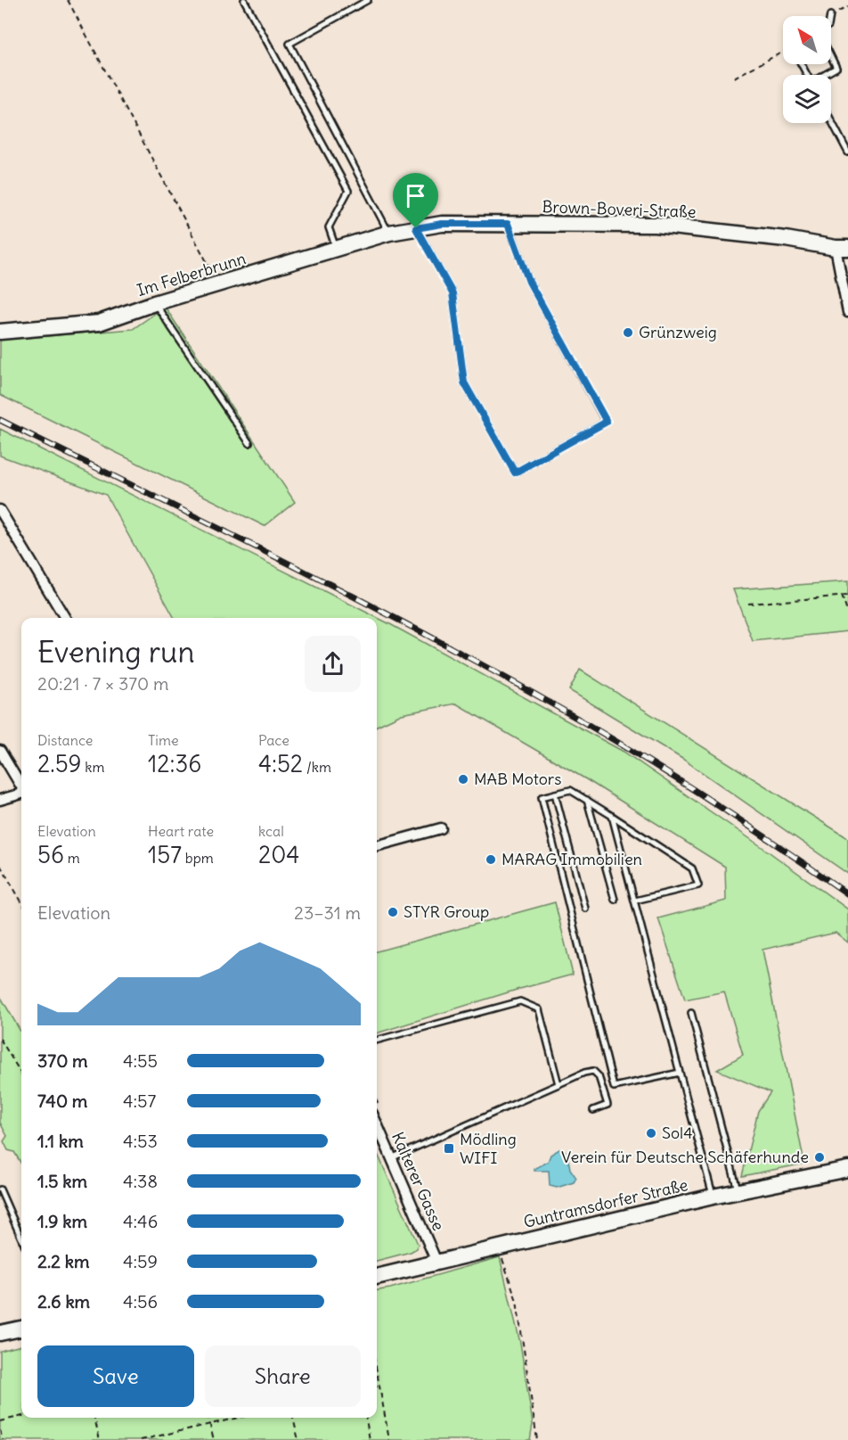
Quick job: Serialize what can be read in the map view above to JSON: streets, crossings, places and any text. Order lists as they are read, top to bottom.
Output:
{
  "streets": {
    "street": [
      "Brown-Boveri-Straße",
      "Im Felberbrunn",
      "Kalterer Gasse",
      "Guntramsdorfer Straße"
    ]
  },
  "crossings": [
    ["Brown-Boveri-Straße", "Im Felberbrunn"],
    ["Kalterer Gasse", "Guntramsdorfer Straße"]
  ],
  "places": {
    "other": [
      "Grünzweig",
      "MAB Motors",
      "MARAG Immobilien",
      "STYR Group",
      "Sol4",
      "Verein für Deutsche Schäferhunde"
    ],
    "transit": ["Mödling WIFI"]
  },
  "north": "top left",
  "page": {
    "heading": ["Evening run", "20:21 · 7 × 370 m"],
    "stats": [
      ["Distance", "2.59 km"],
      ["Time", "12:36"],
      ["Pace", "4:52 /km"],
      ["Elevation", "56 m"],
      ["Heart rate", "157 bpm"],
      ["kcal", "204"]
    ],
    "chart": ["Elevation", "23–31 m"],
    "list": [
      {
        "name": "370 m",
        "note": "4:55"
      },
      {
        "name": "740 m",
        "note": "4:57"
      },
      {
        "name": "1.1 km",
        "note": "4:53"
      },
      {
        "name": "1.5 km",
        "note": "4:38"
      },
      {
        "name": "1.9 km",
        "note": "4:46"
      },
      {
        "name": "2.2 km",
        "note": "4:59"
      },
      {
        "name": "2.6 km",
        "note": "4:56"
      }
    ],
    "buttons": ["Save", "Share"]
  }
}
